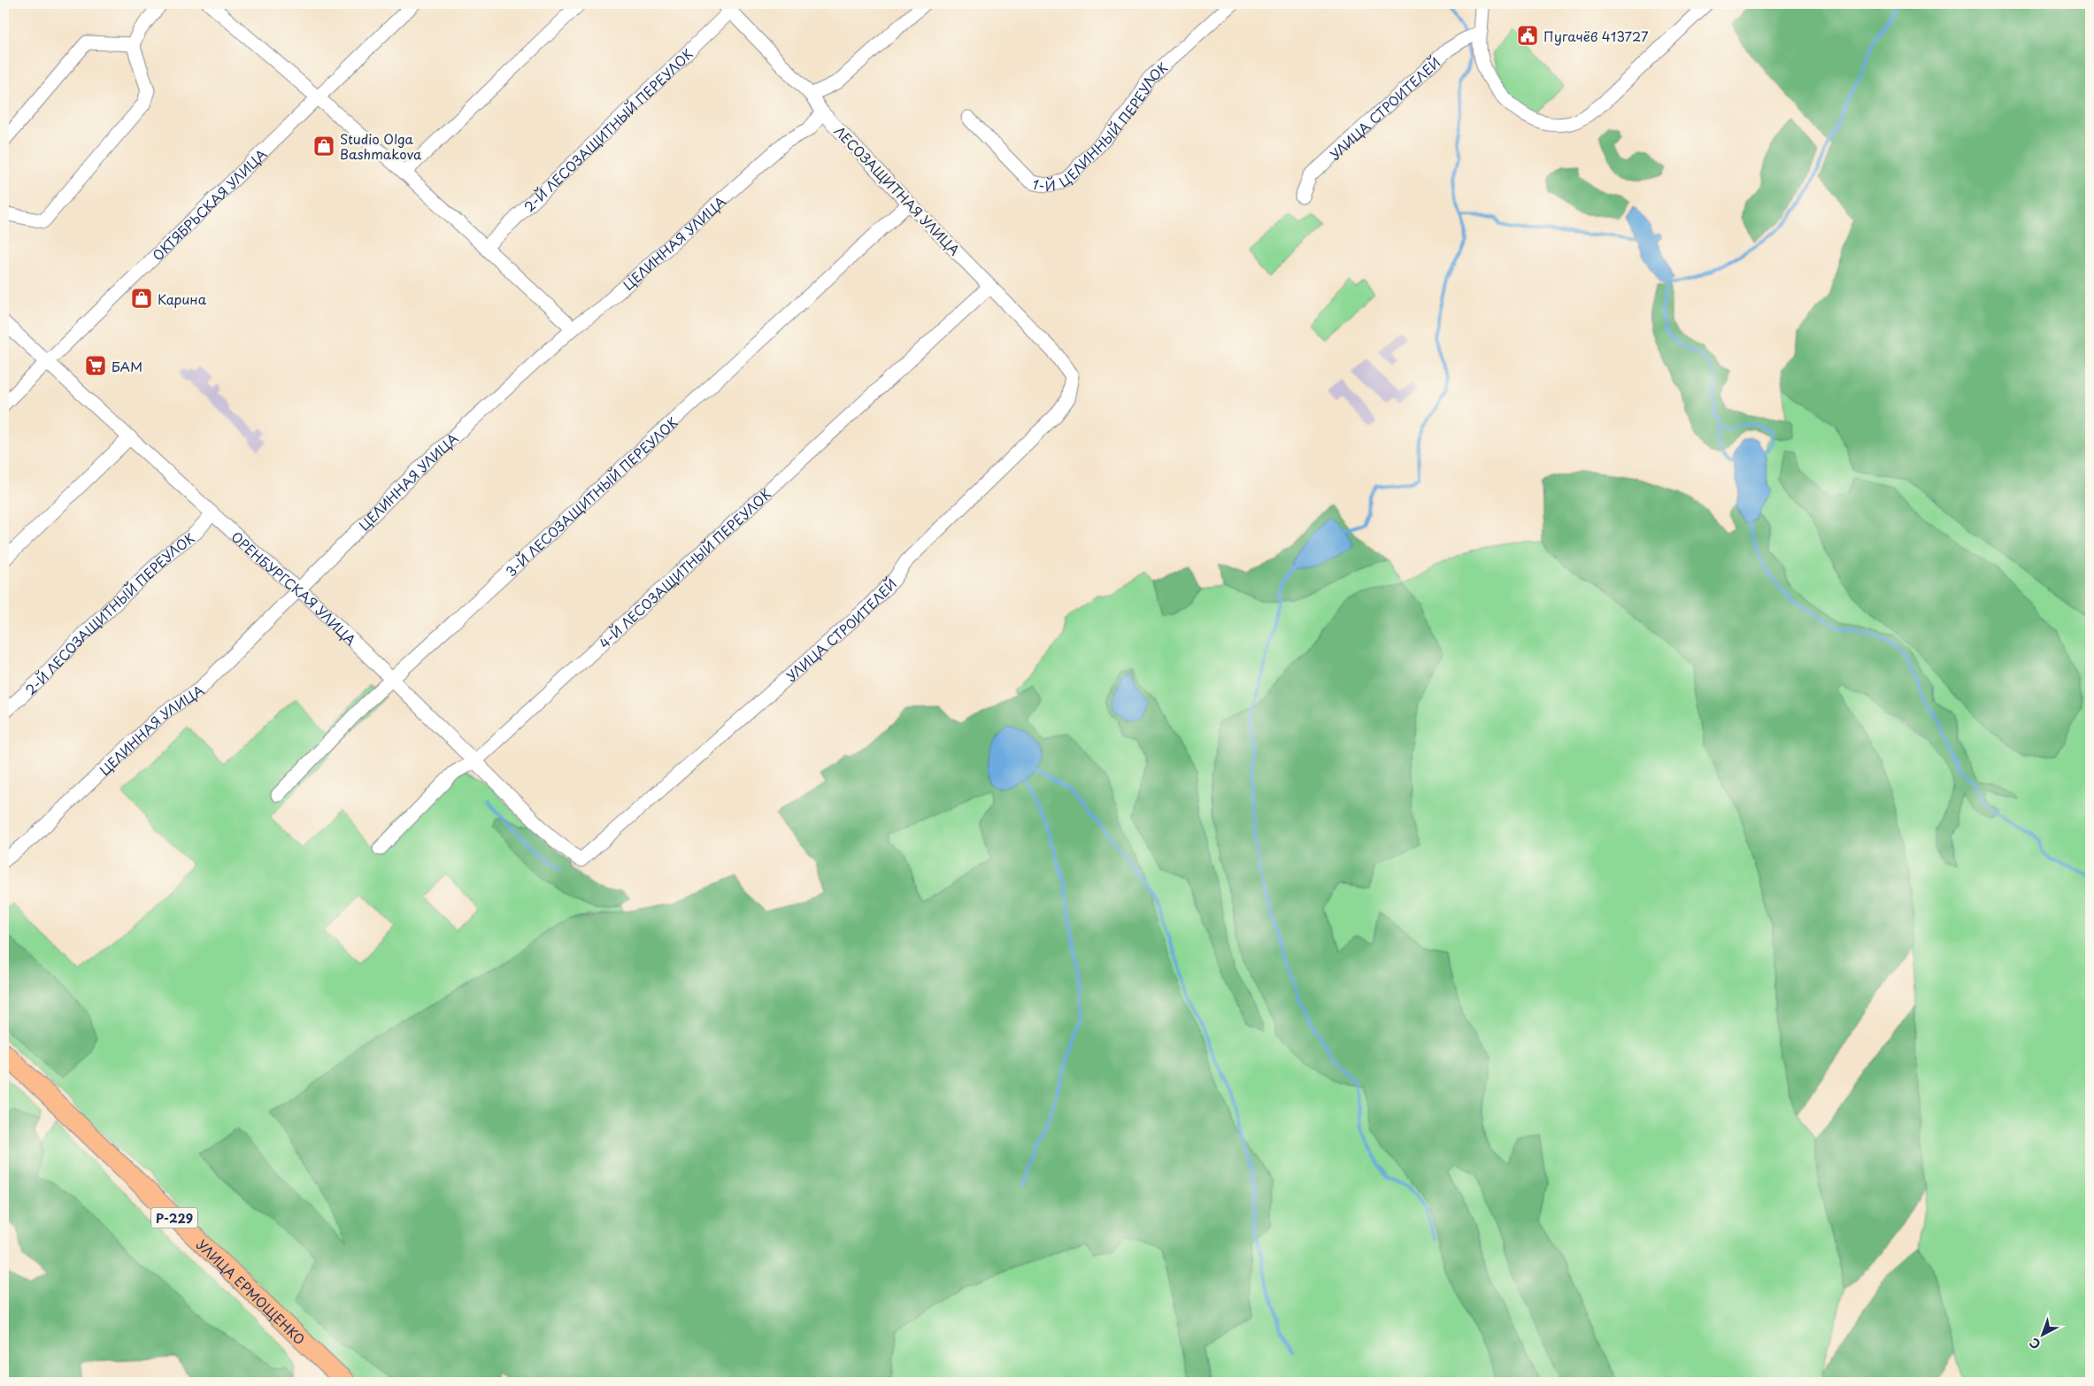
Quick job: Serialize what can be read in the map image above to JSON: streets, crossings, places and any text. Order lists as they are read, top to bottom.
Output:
{
  "streets": {
    "highway": ["Р-229", "УЛИЦА ЕРМОЩЕНКО"],
    "street": [
      "УЛИЦА СТРОИТЕЛЕЙ",
      "1-Й ЦЕЛИННЫЙ ПЕРЕУЛОК",
      "2-Й ЛЕСОЗАЩИТНЫЙ ПЕРЕУЛОК",
      "ЛЕСОЗАЩИТНАЯ УЛИЦА",
      "ОКТЯБРЬСКАЯ УЛИЦА",
      "ЦЕЛИННАЯ УЛИЦА",
      "3-Й ЛЕСОЗАЩИТНЫЙ ПЕРЕУЛОК",
      "4-Й ЛЕСОЗАЩИТНЫЙ ПЕРЕУЛОК",
      "ОРЕНБУРГСКАЯ УЛИЦА"
    ]
  },
  "crossings": [
    ["УЛИЦА СТРОИТЕЛЕЙ", "ЛЕСОЗАЩИТНАЯ УЛИЦА"],
    ["УЛИЦА СТРОИТЕЛЕЙ", "ОРЕНБУРГСКАЯ УЛИЦА"],
    ["2-Й ЛЕСОЗАЩИТНЫЙ ПЕРЕУЛОК", "ЛЕСОЗАЩИТНАЯ УЛИЦА"],
    ["2-Й ЛЕСОЗАЩИТНЫЙ ПЕРЕУЛОК", "ОРЕНБУРГСКАЯ УЛИЦА"],
    ["ЛЕСОЗАЩИТНАЯ УЛИЦА", "ЦЕЛИННАЯ УЛИЦА"],
    ["ЛЕСОЗАЩИТНАЯ УЛИЦА", "3-Й ЛЕСОЗАЩИТНЫЙ ПЕРЕУЛОК"],
    ["ЛЕСОЗАЩИТНАЯ УЛИЦА", "4-Й ЛЕСОЗАЩИТНЫЙ ПЕРЕУЛОК"],
    ["ОКТЯБРЬСКАЯ УЛИЦА", "ОРЕНБУРГСКАЯ УЛИЦА"],
    ["ЦЕЛИННАЯ УЛИЦА", "ОРЕНБУРГСКАЯ УЛИЦА"],
    ["3-Й ЛЕСОЗАЩИТНЫЙ ПЕРЕУЛОК", "ОРЕНБУРГСКАЯ УЛИЦА"],
    ["4-Й ЛЕСОЗАЩИТНЫЙ ПЕРЕУЛОК", "ОРЕНБУРГСКАЯ УЛИЦА"]
  ],
  "places": {
    "public building": ["Пугачёв 413727"],
    "shop": ["Studio Olga Bashmakova", "Карина"],
    "supermarket": ["БАМ"]
  },
  "north": "bottom left"
}
